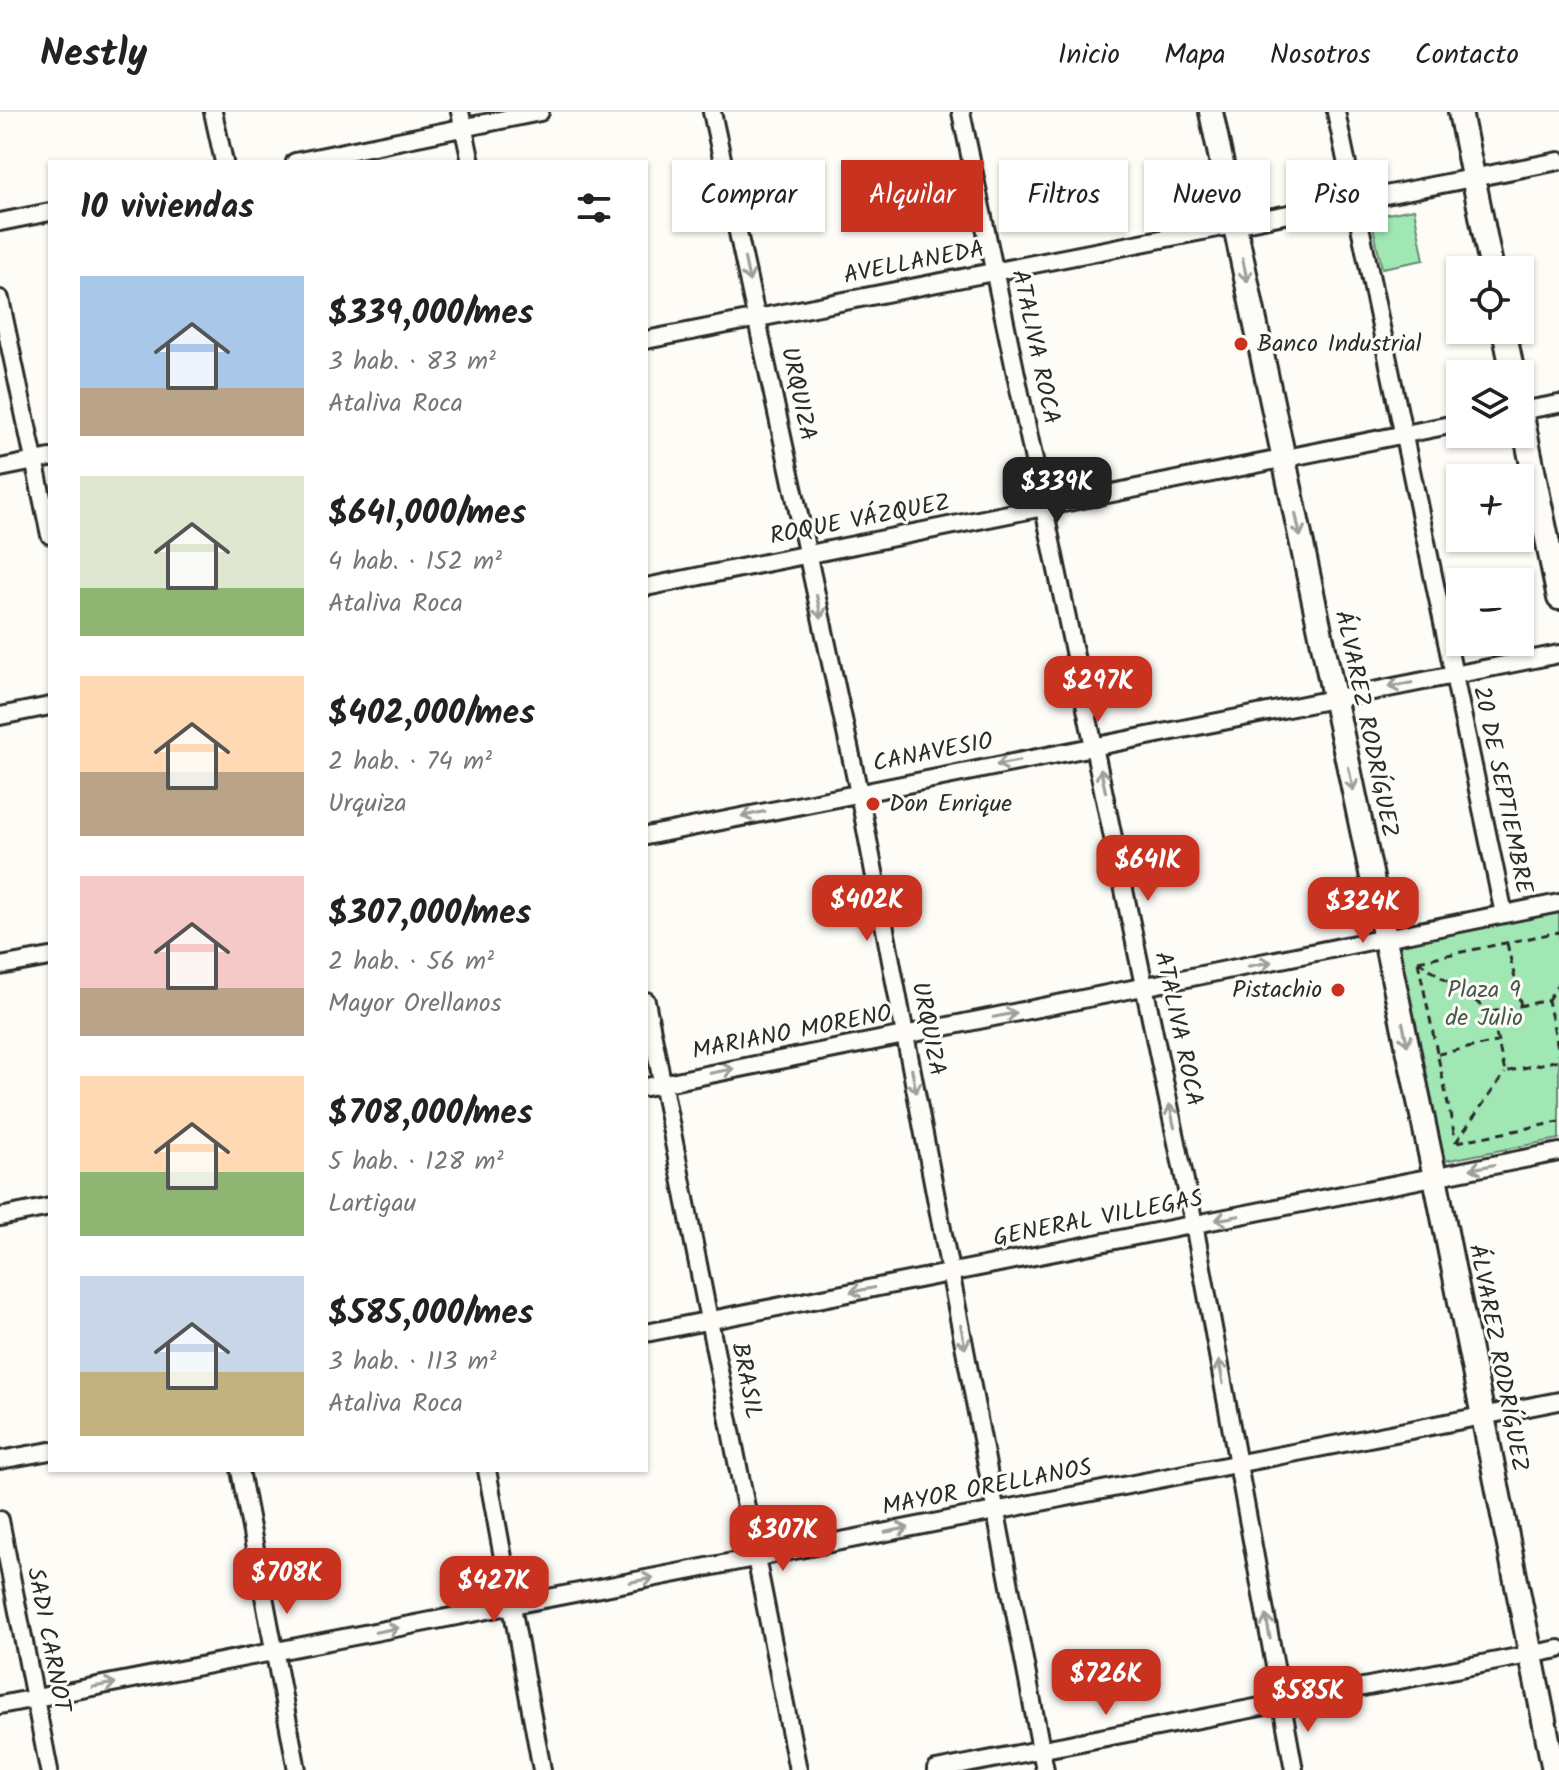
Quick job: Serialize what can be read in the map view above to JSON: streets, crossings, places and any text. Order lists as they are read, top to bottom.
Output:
{
  "streets": {
    "main road": ["ÁLVAREZ RODRÍGUEZ"],
    "street": [
      "AVELLANEDA",
      "ATALIVA ROCA",
      "URQUIZA",
      "ROQUE VÁZQUEZ",
      "CANAVESIO",
      "20 DE SEPTIEMBRE",
      "MARIANO MORENO",
      "GENERAL VILLEGAS",
      "BRASIL",
      "MAYOR ORELLANOS",
      "SADI CARNOT"
    ]
  },
  "crossings": [
    ["AVELLANEDA", "ATALIVA ROCA"],
    ["AVELLANEDA", "URQUIZA"],
    ["ATALIVA ROCA", "ROQUE VÁZQUEZ"],
    ["ATALIVA ROCA", "CANAVESIO"],
    ["ATALIVA ROCA", "MARIANO MORENO"],
    ["ATALIVA ROCA", "GENERAL VILLEGAS"],
    ["ATALIVA ROCA", "MAYOR ORELLANOS"],
    ["URQUIZA", "ROQUE VÁZQUEZ"],
    ["URQUIZA", "CANAVESIO"],
    ["URQUIZA", "MARIANO MORENO"],
    ["URQUIZA", "GENERAL VILLEGAS"],
    ["URQUIZA", "MAYOR ORELLANOS"],
    ["ROQUE VÁZQUEZ", "ÁLVAREZ RODRÍGUEZ"],
    ["ROQUE VÁZQUEZ", "20 DE SEPTIEMBRE"],
    ["ÁLVAREZ RODRÍGUEZ", "CANAVESIO"],
    ["ÁLVAREZ RODRÍGUEZ", "MARIANO MORENO"],
    ["ÁLVAREZ RODRÍGUEZ", "GENERAL VILLEGAS"],
    ["ÁLVAREZ RODRÍGUEZ", "MAYOR ORELLANOS"],
    ["CANAVESIO", "20 DE SEPTIEMBRE"],
    ["20 DE SEPTIEMBRE", "MARIANO MORENO"],
    ["MARIANO MORENO", "BRASIL"],
    ["GENERAL VILLEGAS", "BRASIL"],
    ["BRASIL", "MAYOR ORELLANOS"],
    ["MAYOR ORELLANOS", "SADI CARNOT"]
  ],
  "one_way": [
    "ATALIVA ROCA",
    "URQUIZA",
    "ÁLVAREZ RODRÍGUEZ",
    "CANAVESIO",
    "MARIANO MORENO",
    "GENERAL VILLEGAS",
    "MAYOR ORELLANOS"
  ],
  "parks": ["Plaza 9 de Julio"],
  "places": ["Banco Industrial", "Don Enrique", "Pistachio"],
  "page": {
    "header": "Nestly",
    "nav": [
      "Inicio",
      "Mapa",
      "Nosotros",
      "Contacto"
    ],
    "chip": [
      "Comprar",
      "Alquilar",
      "Filtros",
      "Nuevo",
      "Piso"
    ],
    "heading": "10 viviendas",
    "map_buttons": ["+", "−"],
    "list": [
      {
        "name": "$339,000/mes",
        "note": "3 hab. · 83 m² · Ataliva Roca"
      },
      {
        "name": "$641,000/mes",
        "note": "4 hab. · 152 m² · Ataliva Roca"
      },
      {
        "name": "$402,000/mes",
        "note": "2 hab. · 74 m² · Urquiza"
      },
      {
        "name": "$307,000/mes",
        "note": "2 hab. · 56 m² · Mayor Orellanos"
      },
      {
        "name": "$708,000/mes",
        "note": "5 hab. · 128 m² · Lartigau"
      },
      {
        "name": "$585,000/mes",
        "note": "3 hab. · 113 m² · Ataliva Roca"
      }
    ],
    "price": [
      "$339K",
      "$297K",
      "$641K",
      "$402K",
      "$324K",
      "$307K",
      "$708K",
      "$427K",
      "$726K",
      "$585K"
    ]
  }
}
